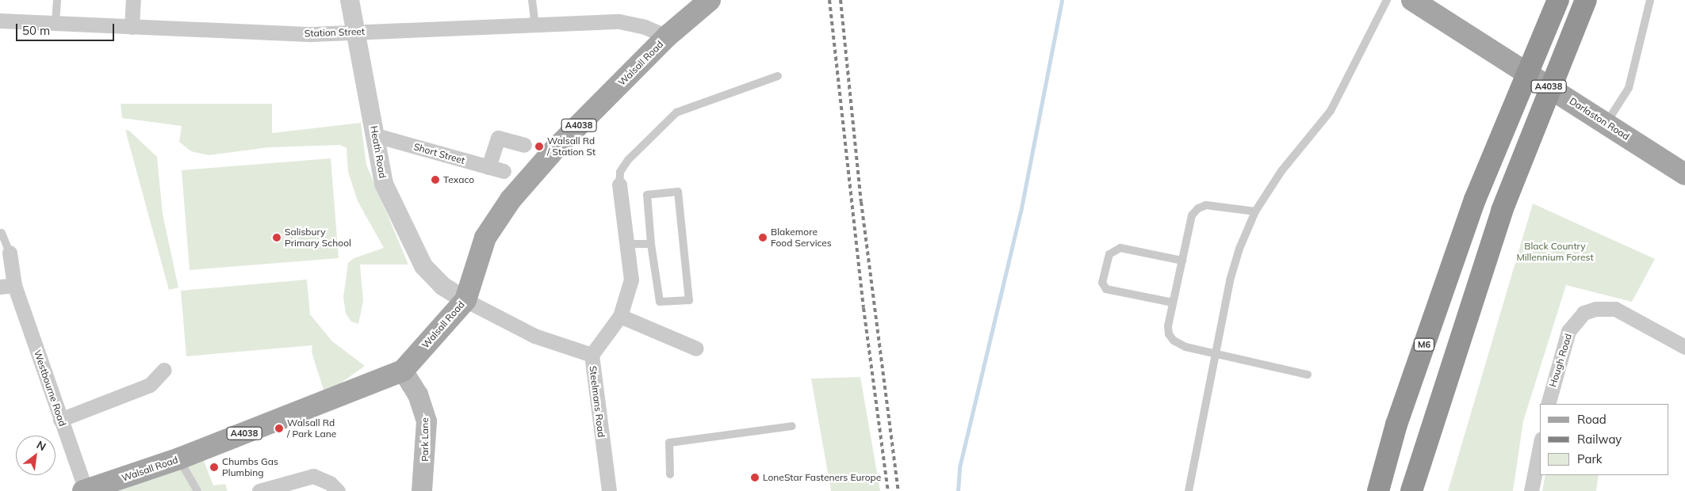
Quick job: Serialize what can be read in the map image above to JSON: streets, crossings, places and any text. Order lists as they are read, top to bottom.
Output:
{
  "streets": {
    "highway": ["M6"],
    "main road": [
      "Walsall Road",
      "A4038",
      "Darlaston Road",
      "Park Lane"
    ],
    "street": [
      "Station Street",
      "Heath Road",
      "Short Street",
      "Hough Road",
      "Westbourne Road",
      "Steelmans Road"
    ]
  },
  "crossings": [
    ["Station Street", "Walsall Road"],
    ["Station Street", "Heath Road"],
    ["Walsall Road", "Heath Road"],
    ["Walsall Road", "Westbourne Road"],
    ["Walsall Road", "Steelmans Road"],
    ["Walsall Road", "Park Lane"],
    ["Heath Road", "Short Street"],
    ["Heath Road", "Steelmans Road"]
  ],
  "parks": ["Black Country Millennium Forest"],
  "places": [
    "Walsall Rd / Station St",
    "Texaco",
    "Salisbury Primary School",
    "Blakemore Food Services",
    "Walsall Rd / Park Lane",
    "Chumbs Gas Plumbing",
    "LoneStar Fasteners Europe"
  ],
  "legend": ["Road", "Railway", "Park"],
  "scale_bar": "50 m",
  "north": "top right"
}
